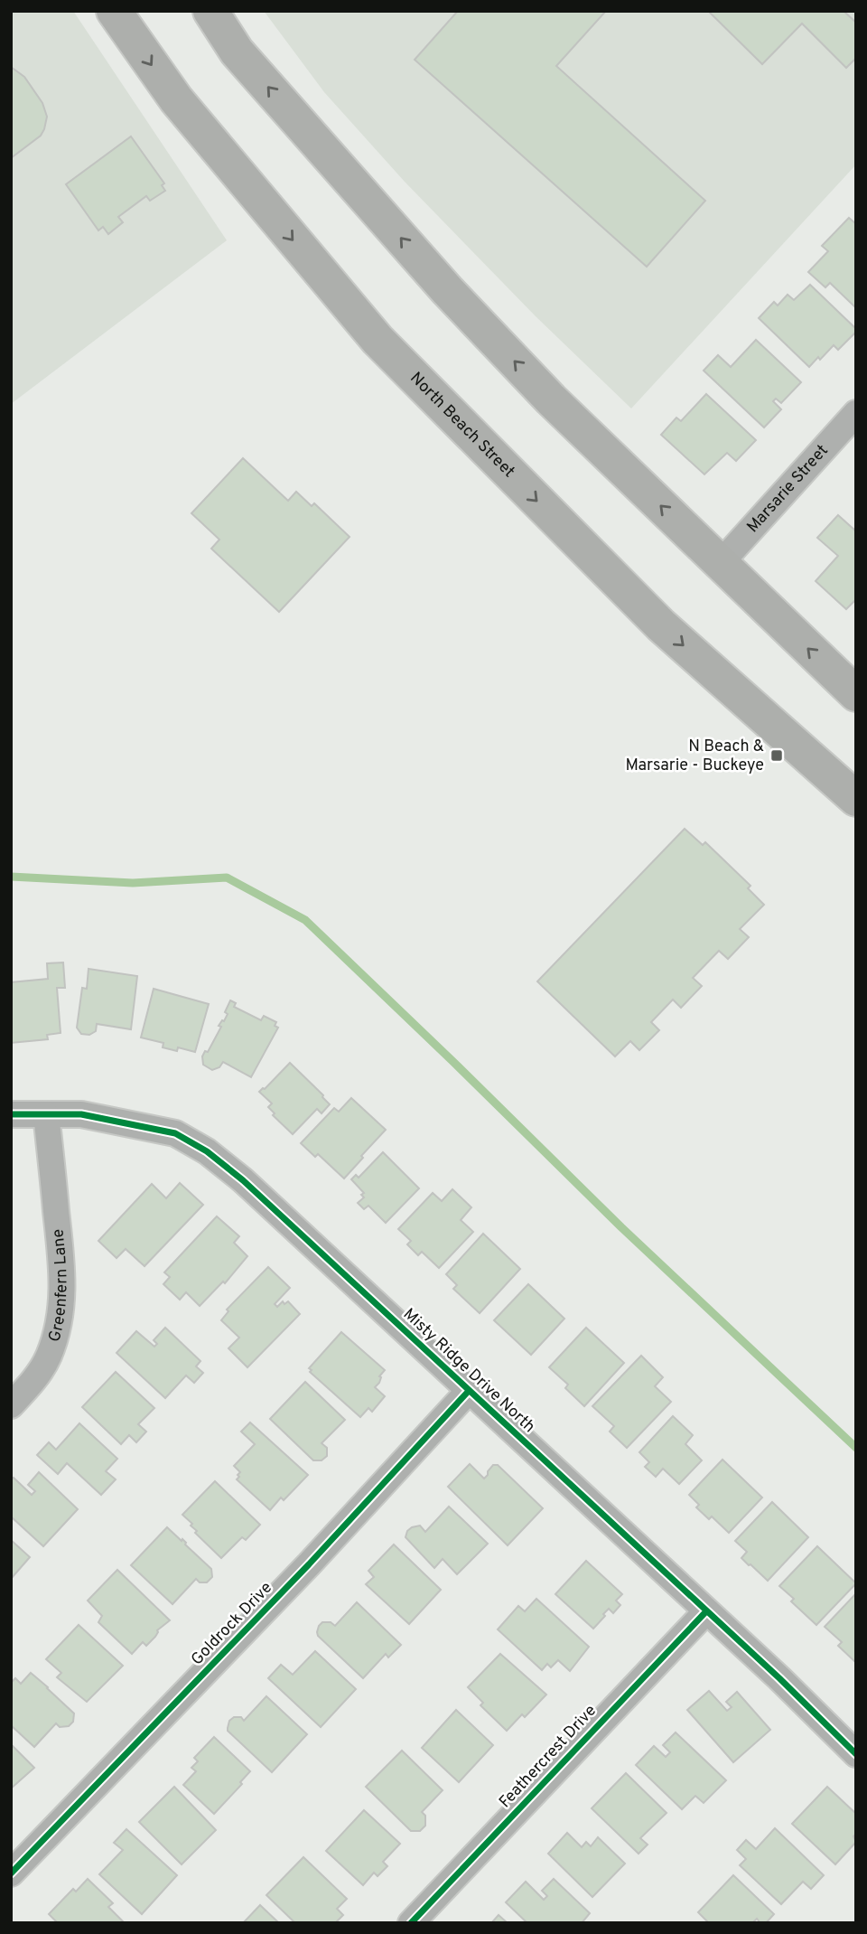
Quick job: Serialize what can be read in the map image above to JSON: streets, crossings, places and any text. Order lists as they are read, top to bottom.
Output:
{
  "streets": {
    "main road": ["North Beach Street"],
    "street": [
      "Marsarie Street",
      "Greenfern Lane",
      "Misty Ridge Drive North",
      "Goldrock Drive",
      "Feathercrest Drive"
    ]
  },
  "crossings": [
    ["Greenfern Lane", "Misty Ridge Drive North"],
    ["Misty Ridge Drive North", "Goldrock Drive"],
    ["Misty Ridge Drive North", "Feathercrest Drive"]
  ],
  "places": {
    "transit": ["N Beach & Marsarie - Buckeye"]
  }
}
